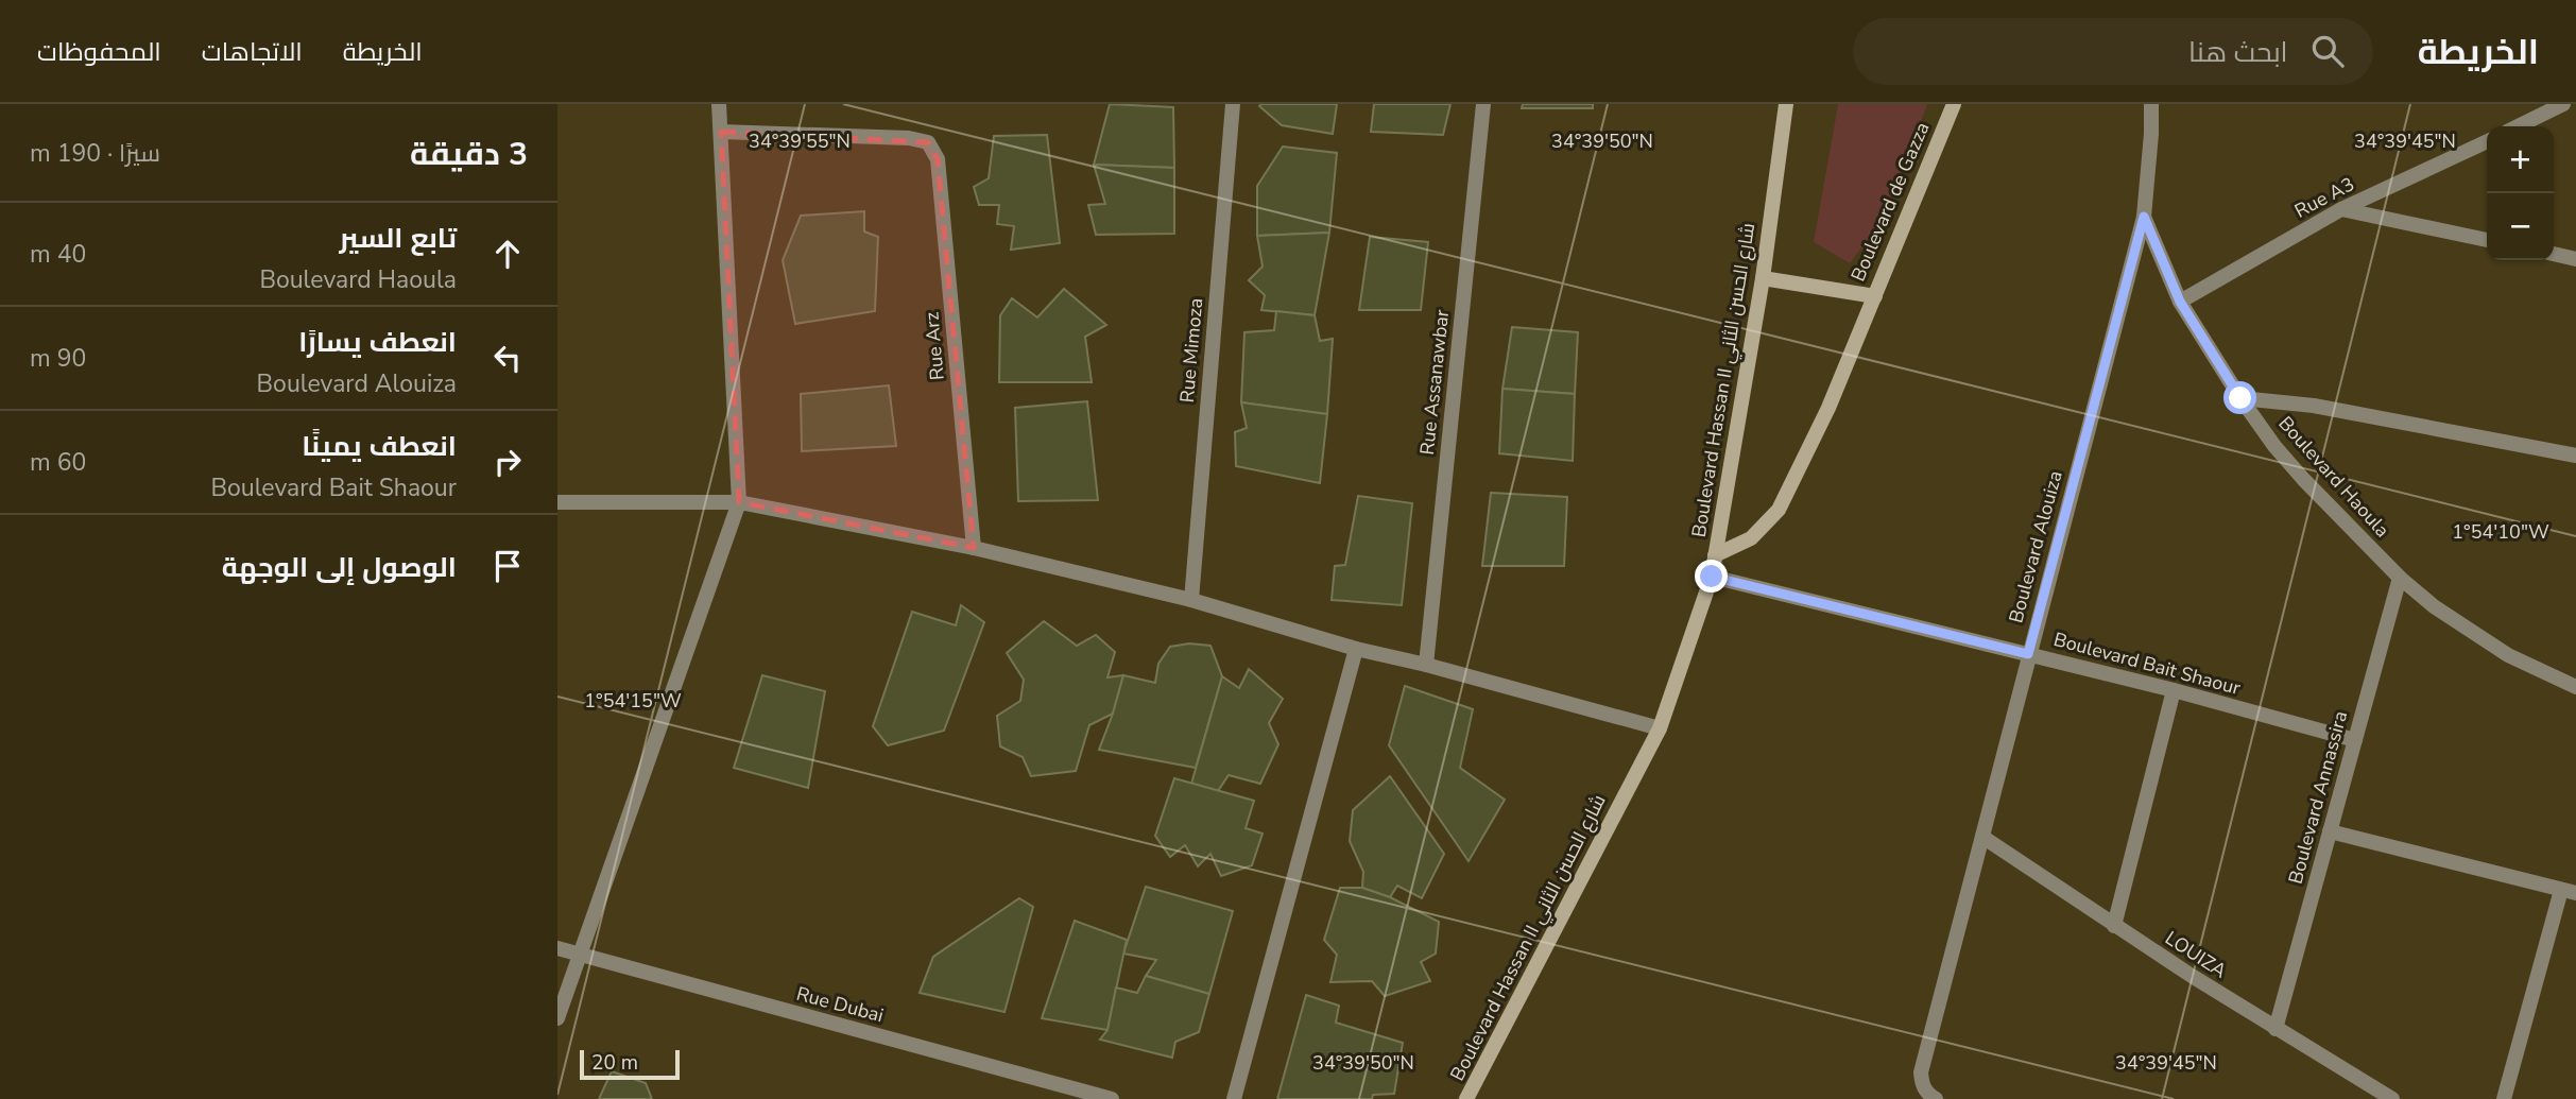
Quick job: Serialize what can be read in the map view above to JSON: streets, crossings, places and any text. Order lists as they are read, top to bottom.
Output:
{
  "streets": {
    "main road": ["Boulevard de Gazza", "Boulevard Hassan II شارع الحسن الثاني"],
    "street": [
      "Rue A3",
      "Rue Arz",
      "Rue Mimoza",
      "Rue Assanawbar",
      "Boulevard Haoula",
      "Boulevard Alouiza",
      "Boulevard Bait Shaour",
      "Boulevard Annassira",
      "LOUIZA",
      "Rue Dubai"
    ]
  },
  "crossings": [
    ["Rue A3", "Boulevard Haoula"],
    ["Boulevard de Gazza", "Boulevard Hassan II شارع الحسن الثاني"],
    ["Boulevard Hassan II شارع الحسن الثاني", "Boulevard Bait Shaour"],
    ["Boulevard Haoula", "Boulevard Alouiza"],
    ["Boulevard Haoula", "Boulevard Annassira"],
    ["Boulevard Alouiza", "Boulevard Bait Shaour"],
    ["Boulevard Alouiza", "LOUIZA"],
    ["Boulevard Bait Shaour", "Boulevard Annassira"],
    ["Boulevard Annassira", "LOUIZA"]
  ],
  "scale_bar": "20 m",
  "page": {
    "header": "الخريطة",
    "search": "ابحث هنا",
    "nav": ["الخريطة", "الاتجاهات", "المحفوظات"],
    "heading": ["3 دقيقة", "سيرًا · 190 m"],
    "map_buttons": ["+", "−"],
    "list": [
      ["تابع السير", "Boulevard Haoula", "40 m"],
      ["انعطف يسارًا", "Boulevard Alouiza", "90 m"],
      ["انعطف يمينًا", "Boulevard Bait Shaour", "60 m"],
      "الوصول إلى الوجهة"
    ],
    "scale": "20 m"
  },
  "coordinates": [
    "34°39'55\"N",
    "34°39'50\"N",
    "34°39'45\"N",
    "1°54'10\"W",
    "1°54'15\"W"
  ]
}
